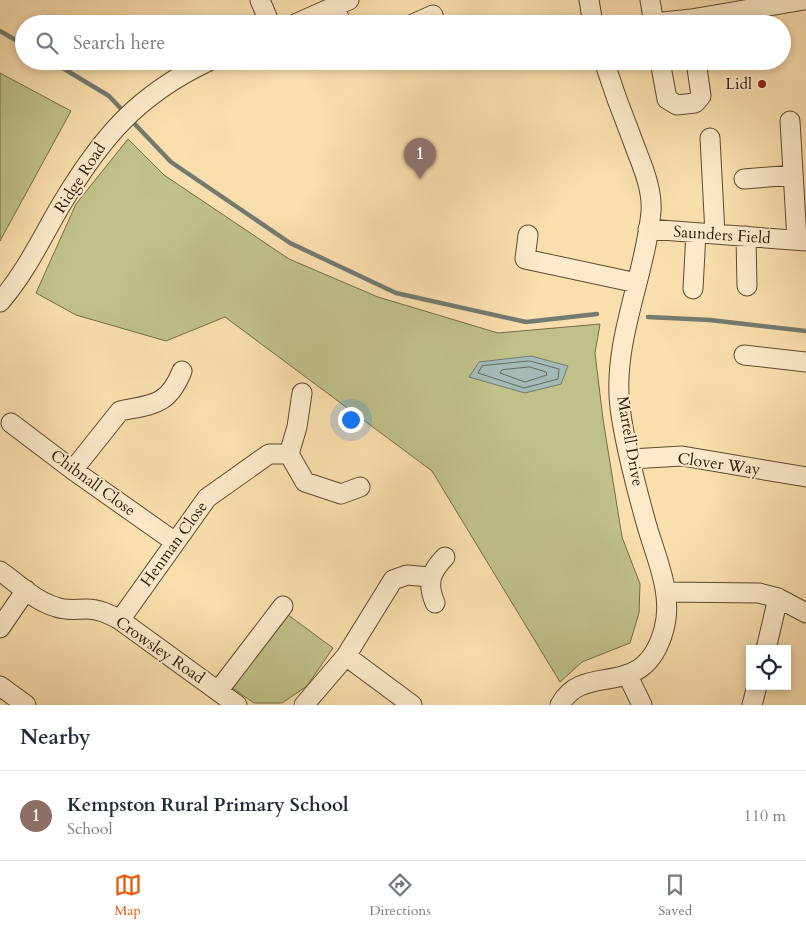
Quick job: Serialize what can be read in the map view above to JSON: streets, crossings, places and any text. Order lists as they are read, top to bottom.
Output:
{
  "streets": {
    "street": [
      "Ridge Road",
      "Saunders Field",
      "Martell Drive",
      "Clover Way",
      "Chibnall Close",
      "Henman Close",
      "Crowsley Road"
    ]
  },
  "crossings": [
    ["Saunders Field", "Martell Drive"],
    ["Martell Drive", "Clover Way"],
    ["Chibnall Close", "Henman Close"],
    ["Henman Close", "Crowsley Road"]
  ],
  "places": ["Lidl"],
  "page": {
    "search": "Search here",
    "pins": "1",
    "heading": "Nearby",
    "list": [
      {
        "mark": "1",
        "name": "Kempston Rural Primary School",
        "note": "School",
        "value": "110 m"
      }
    ],
    "nav": ["Map", "Directions", "Saved"]
  }
}
